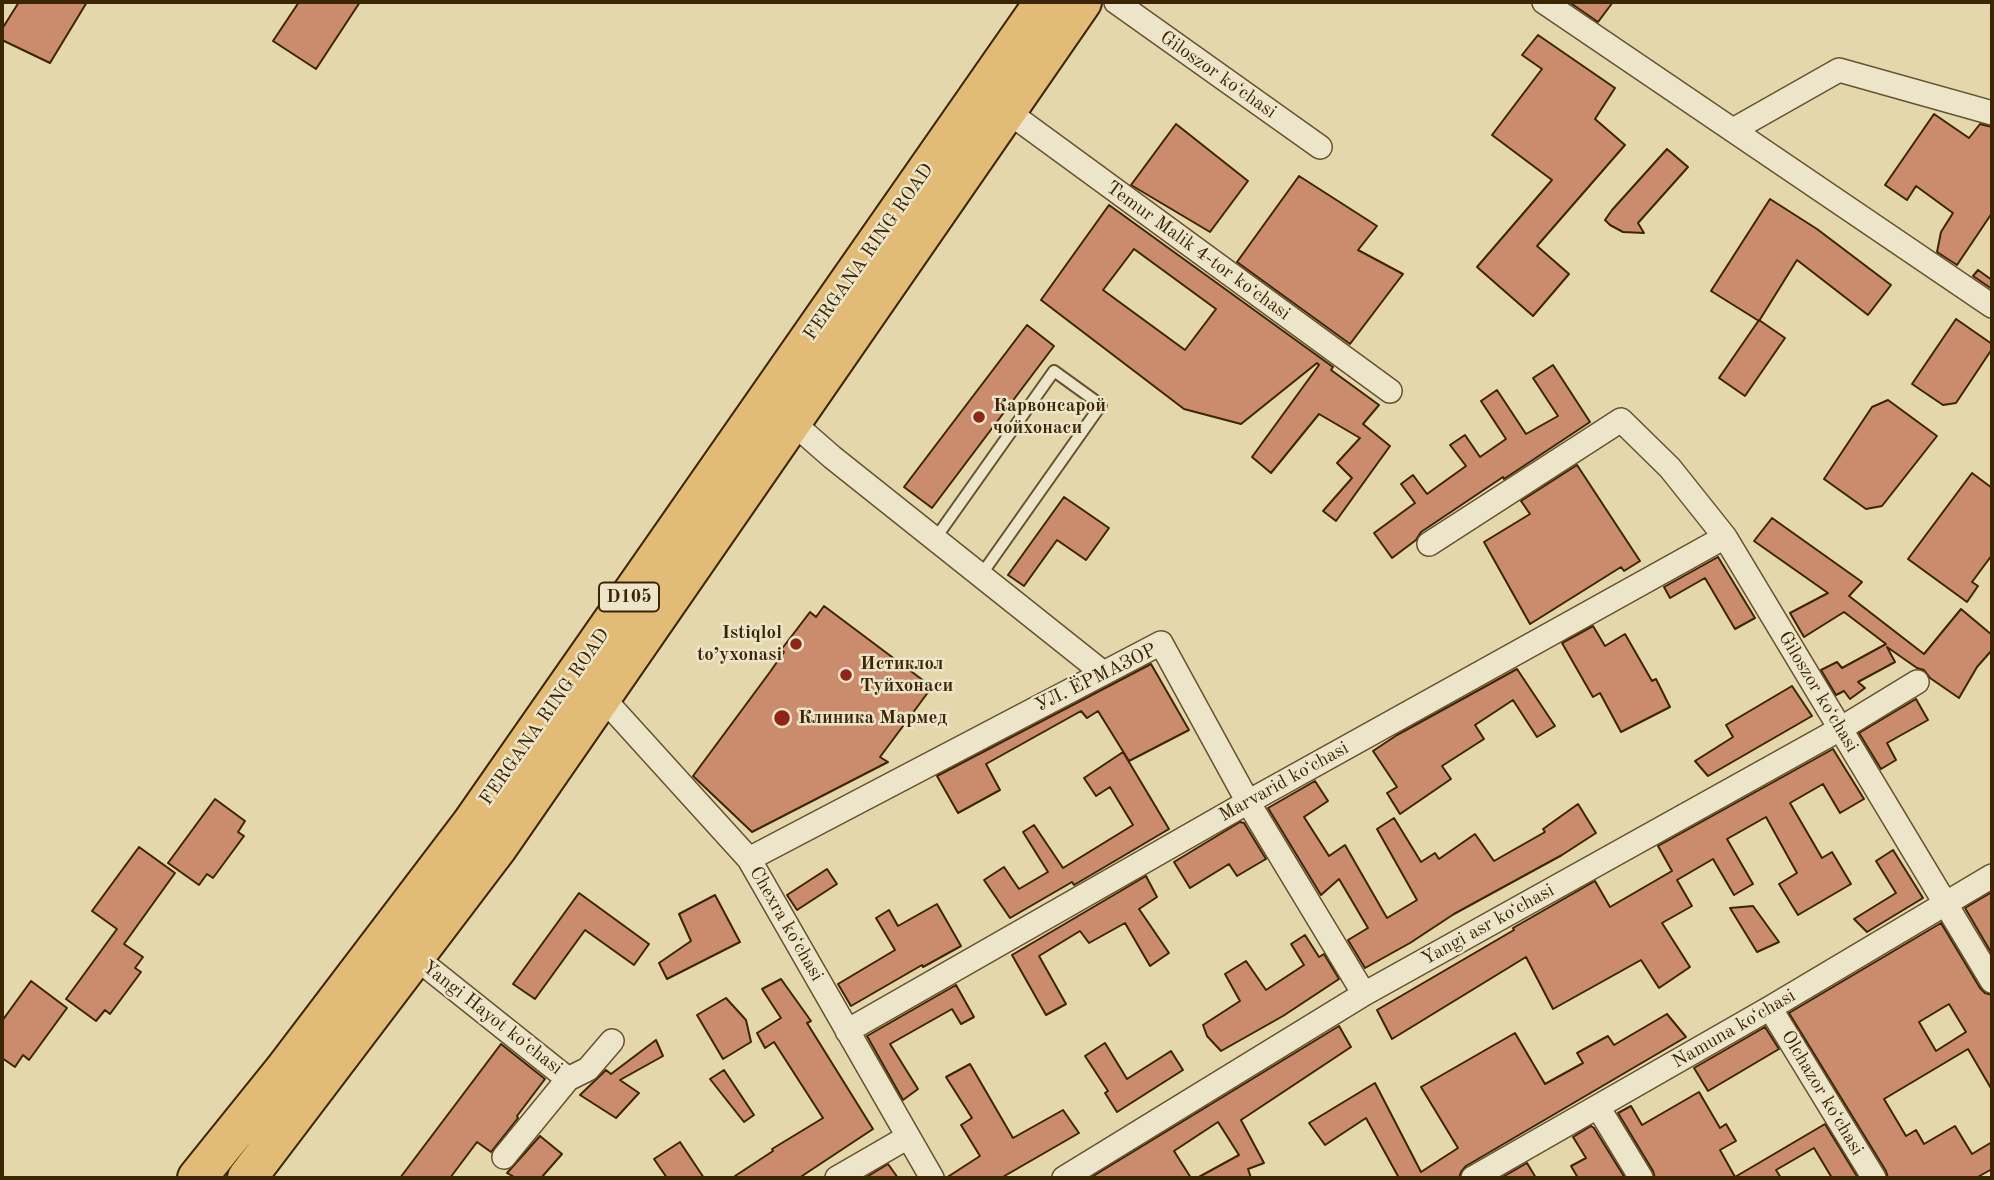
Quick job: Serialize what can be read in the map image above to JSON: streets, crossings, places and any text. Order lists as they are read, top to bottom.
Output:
{
  "streets": {
    "highway": ["FERGANA RING ROAD", "D105"],
    "street": [
      "Giloszor koʻchasi",
      "Temur Malik 4-tor koʻchasi",
      "УЛ. ЁРМАЗОР",
      "Marvarid koʻchasi",
      "Chexra koʻchasi",
      "Yangi asr koʻchasi",
      "Yangi Hayot koʻchasi",
      "Namuna koʻchasi",
      "Olchazor koʻchasi"
    ]
  },
  "crossings": [
    ["Giloszor koʻchasi", "Marvarid koʻchasi"],
    ["Giloszor koʻchasi", "Yangi asr koʻchasi"],
    ["Giloszor koʻchasi", "Namuna koʻchasi"],
    ["Temur Malik 4-tor koʻchasi", "FERGANA RING ROAD"],
    ["FERGANA RING ROAD", "Chexra koʻchasi"],
    ["FERGANA RING ROAD", "Yangi Hayot koʻchasi"],
    ["УЛ. ЁРМАЗОР", "Marvarid koʻchasi"],
    ["УЛ. ЁРМАЗОР", "Chexra koʻchasi"],
    ["УЛ. ЁРМАЗОР", "Yangi asr koʻchasi"],
    ["Marvarid koʻchasi", "Chexra koʻchasi"],
    ["Namuna koʻchasi", "Olchazor koʻchasi"]
  ],
  "places": [
    "Карвонсарой чойхонаси",
    "Istiqlol to’yxonasi",
    "Истиклол Туйхонаси",
    "Клиника Мармед"
  ]
}
